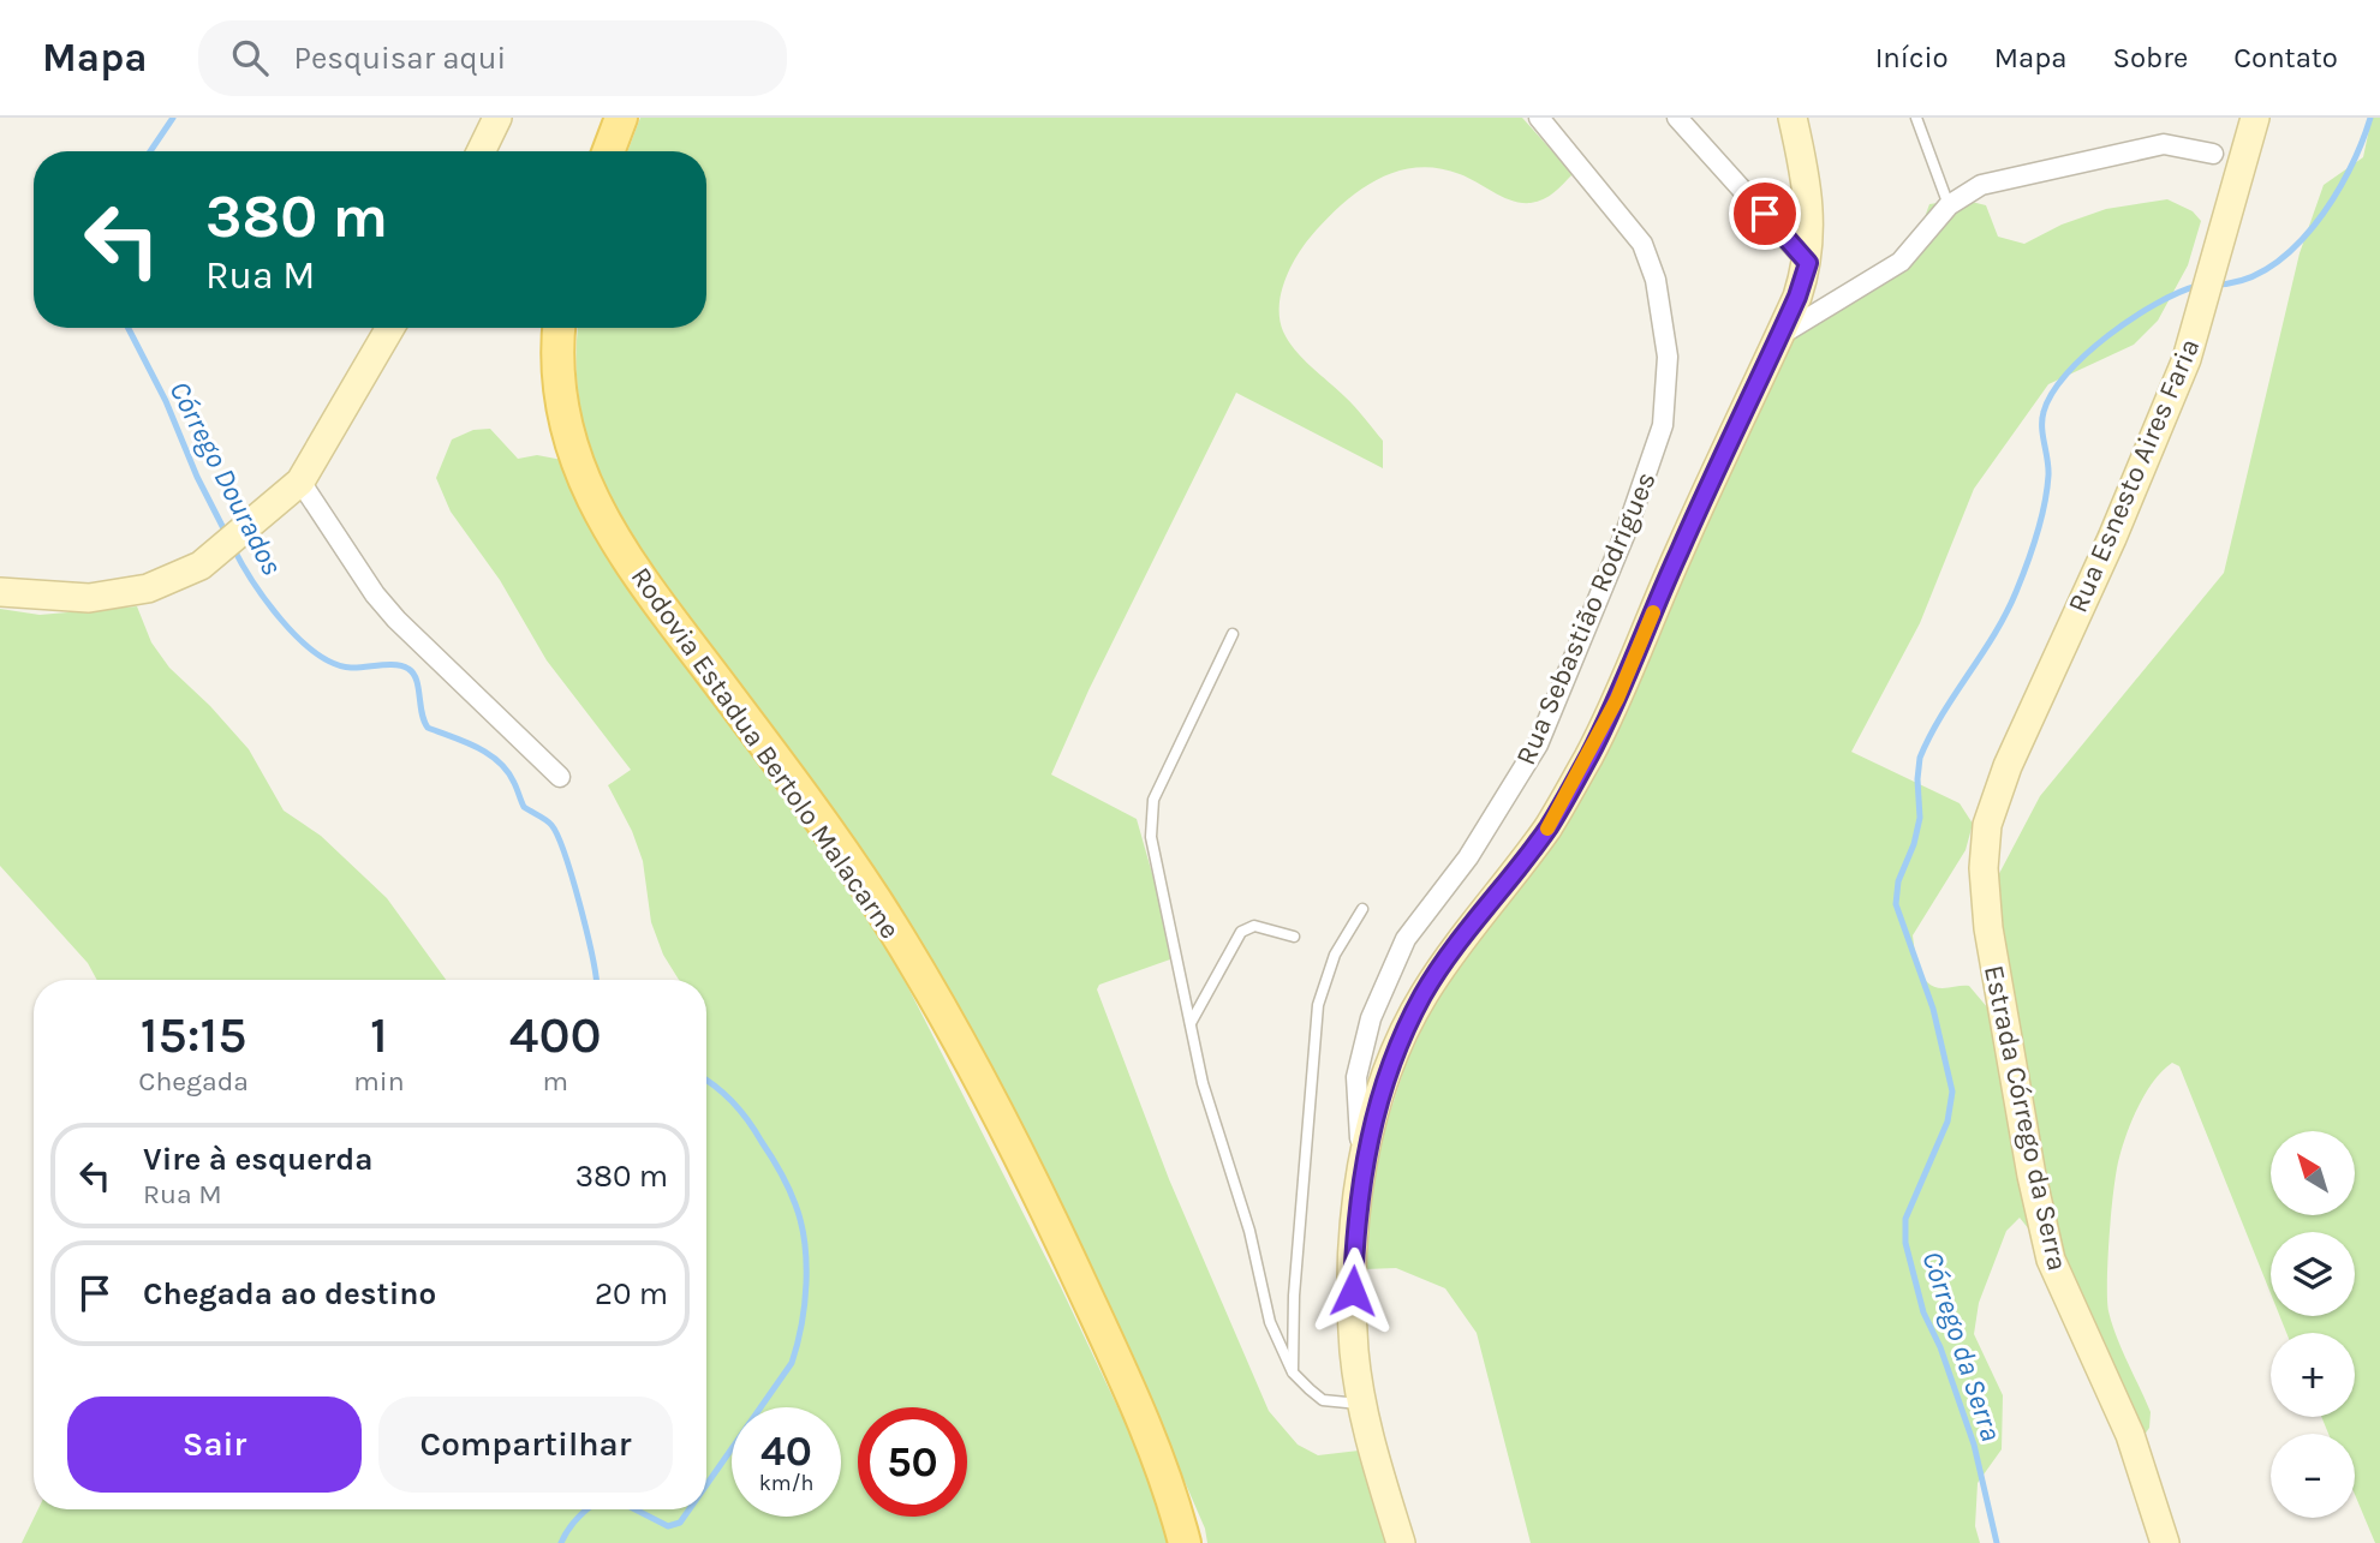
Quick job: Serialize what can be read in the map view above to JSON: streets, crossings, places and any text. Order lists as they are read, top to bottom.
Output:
{
  "streets": {
    "main road": ["Rodovia Estadua Bertolo Malacarne"],
    "street": ["Rua Esnesto Aires Faria", "Rua Sebastião Rodrigues", "Estrada Córrego da Serra"]
  },
  "crossings": [
    ["Rua Esnesto Aires Faria", "Estrada Córrego da Serra"]
  ],
  "water": ["Córrego Dourados", "Córrego da Serra"],
  "north": "top left",
  "page": {
    "header": "Mapa",
    "search": "Pesquisar aqui",
    "nav": [
      "Início",
      "Mapa",
      "Sobre",
      "Contato"
    ],
    "turn": ["380 m", "Rua M"],
    "eta": [
      "15:15",
      "Chegada",
      "1",
      "min",
      "400",
      "m"
    ],
    "list": [
      {
        "name": "Vire à esquerda",
        "note": "Rua M",
        "value": "380 m"
      },
      {
        "name": "Chegada ao destino",
        "value": "20 m"
      }
    ],
    "map_buttons": ["+", "−"],
    "buttons": ["Sair", "Compartilhar"],
    "speed": "40 km/h",
    "limit": "50"
  }
}
